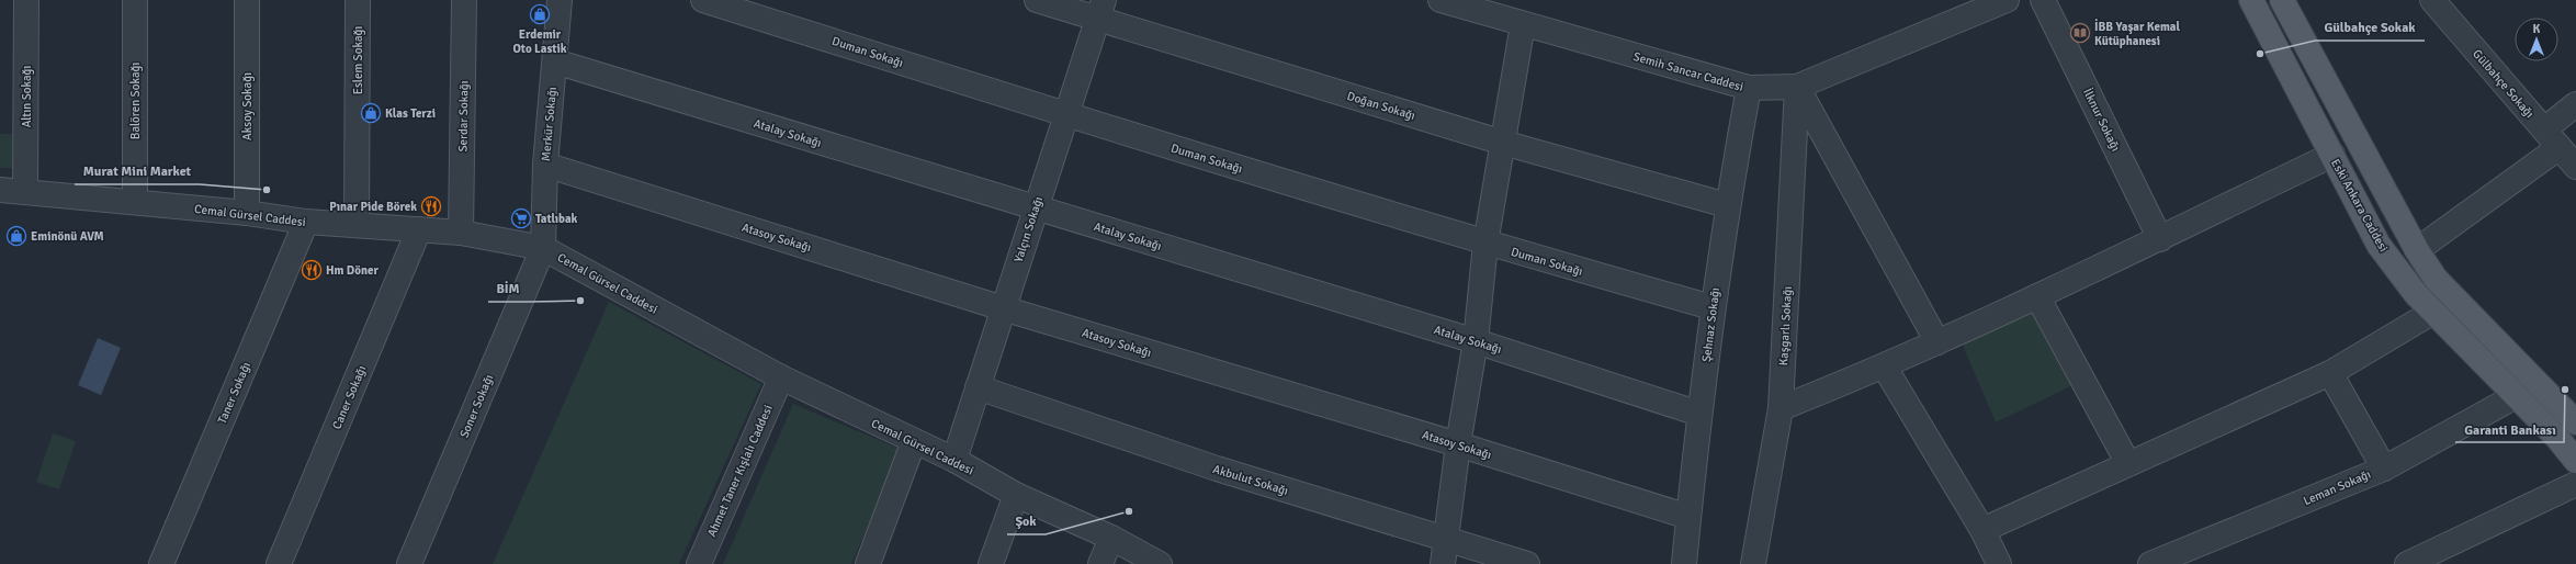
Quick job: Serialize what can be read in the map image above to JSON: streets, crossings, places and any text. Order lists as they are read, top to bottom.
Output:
{
  "streets": {
    "main road": ["Eski Ankara Caddesi"],
    "street": [
      "Duman Sokağı",
      "Eslem Sokağı",
      "Semih Sancar Caddesi",
      "Gülbahçe Sokağı",
      "Altın Sokağı",
      "Balören Sokağı",
      "Doğan Sokağı",
      "Aksoy Sokağı",
      "Serdar Sokağı",
      "İlknur Sokağı",
      "Merkür Sokağı",
      "Atalay Sokağı",
      "Cemal Gürsel Caddesi",
      "Yalçın Sokağı",
      "Atasoy Sokağı",
      "Şehnaz Sokağı",
      "Kaşgarlı Sokağı",
      "Taner Sokağı",
      "Caner Sokağı",
      "Soner Sokağı",
      "Ahmet Taner Kışlalı Caddesi",
      "Akbulut Sokağı",
      "Leman Sokağı"
    ]
  },
  "crossings": [
    ["Duman Sokağı", "Yalçın Sokağı"],
    ["Duman Sokağı", "Şehnaz Sokağı"],
    ["Eslem Sokağı", "Cemal Gürsel Caddesi"],
    ["Semih Sancar Caddesi", "Şehnaz Sokağı"],
    ["Semih Sancar Caddesi", "Kaşgarlı Sokağı"],
    ["Altın Sokağı", "Cemal Gürsel Caddesi"],
    ["Balören Sokağı", "Cemal Gürsel Caddesi"],
    ["Doğan Sokağı", "Yalçın Sokağı"],
    ["Doğan Sokağı", "Şehnaz Sokağı"],
    ["Aksoy Sokağı", "Cemal Gürsel Caddesi"],
    ["Serdar Sokağı", "Cemal Gürsel Caddesi"],
    ["Merkür Sokağı", "Atalay Sokağı"],
    ["Merkür Sokağı", "Cemal Gürsel Caddesi"],
    ["Merkür Sokağı", "Atasoy Sokağı"],
    ["Merkür Sokağı", "Soner Sokağı"],
    ["Atalay Sokağı", "Yalçın Sokağı"],
    ["Atalay Sokağı", "Şehnaz Sokağı"],
    ["Eski Ankara Caddesi", "Leman Sokağı"],
    ["Cemal Gürsel Caddesi", "Yalçın Sokağı"],
    ["Cemal Gürsel Caddesi", "Taner Sokağı"],
    ["Cemal Gürsel Caddesi", "Caner Sokağı"],
    ["Cemal Gürsel Caddesi", "Soner Sokağı"],
    ["Cemal Gürsel Caddesi", "Ahmet Taner Kışlalı Caddesi"],
    ["Yalçın Sokağı", "Atasoy Sokağı"],
    ["Yalçın Sokağı", "Akbulut Sokağı"],
    ["Atasoy Sokağı", "Şehnaz Sokağı"]
  ],
  "places": {
    "shop": ["Erdemir Oto Lastik", "Klas Terzi", "Eminönü AVM"],
    "library": ["İBB Yaşar Kemal Kütüphanesi"],
    "other": [
      "Gülbahçe Sokak",
      "Murat Mini Market",
      "BİM",
      "Garanti Bankası",
      "Şok"
    ],
    "restaurant": ["Pınar Pide Börek", "Hm Döner"],
    "supermarket": ["Tatlıbak"]
  },
  "north": "top"
}
